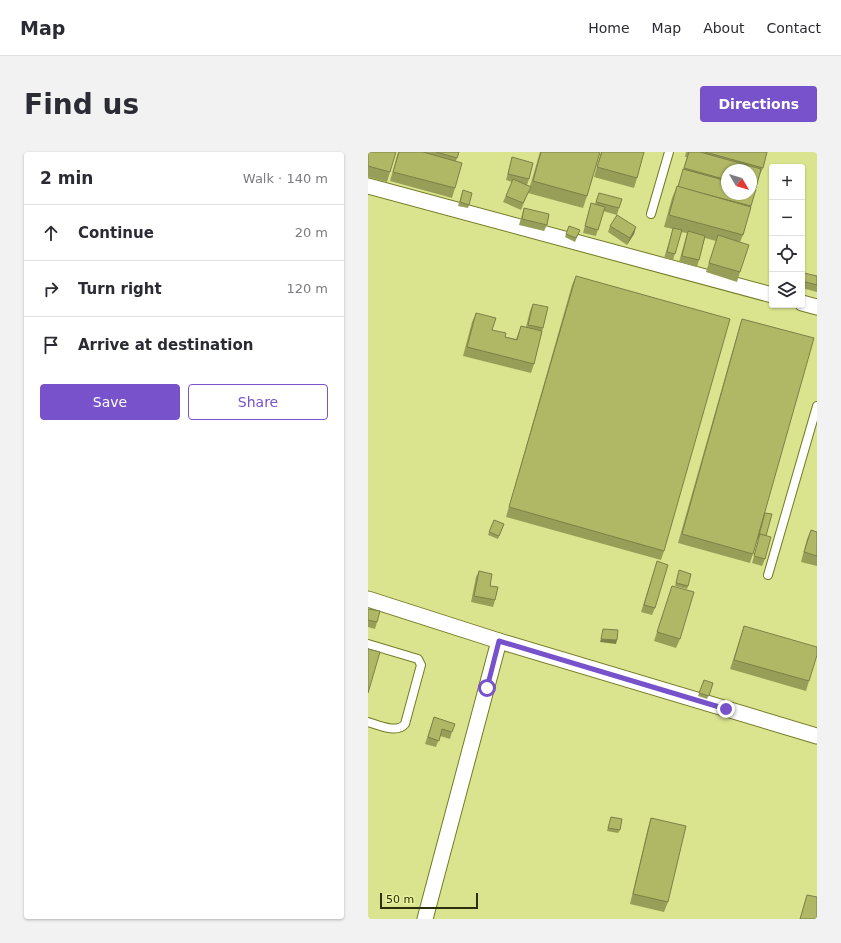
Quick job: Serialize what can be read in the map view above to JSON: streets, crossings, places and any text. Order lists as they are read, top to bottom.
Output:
{
  "scale_bar": "50 m",
  "north": "bottom right",
  "page": {
    "header": "Map",
    "nav": [
      "Home",
      "Map",
      "About",
      "Contact"
    ],
    "buttons": [
      "Directions",
      ["Save", "Share"]
    ],
    "title": "Find us",
    "heading": ["2 min", "Walk · 140 m"],
    "map_buttons": ["+", "−"],
    "list": [
      ["Continue", "20 m"],
      ["Turn right", "120 m"],
      "Arrive at destination"
    ],
    "scale": "50 m"
  }
}
